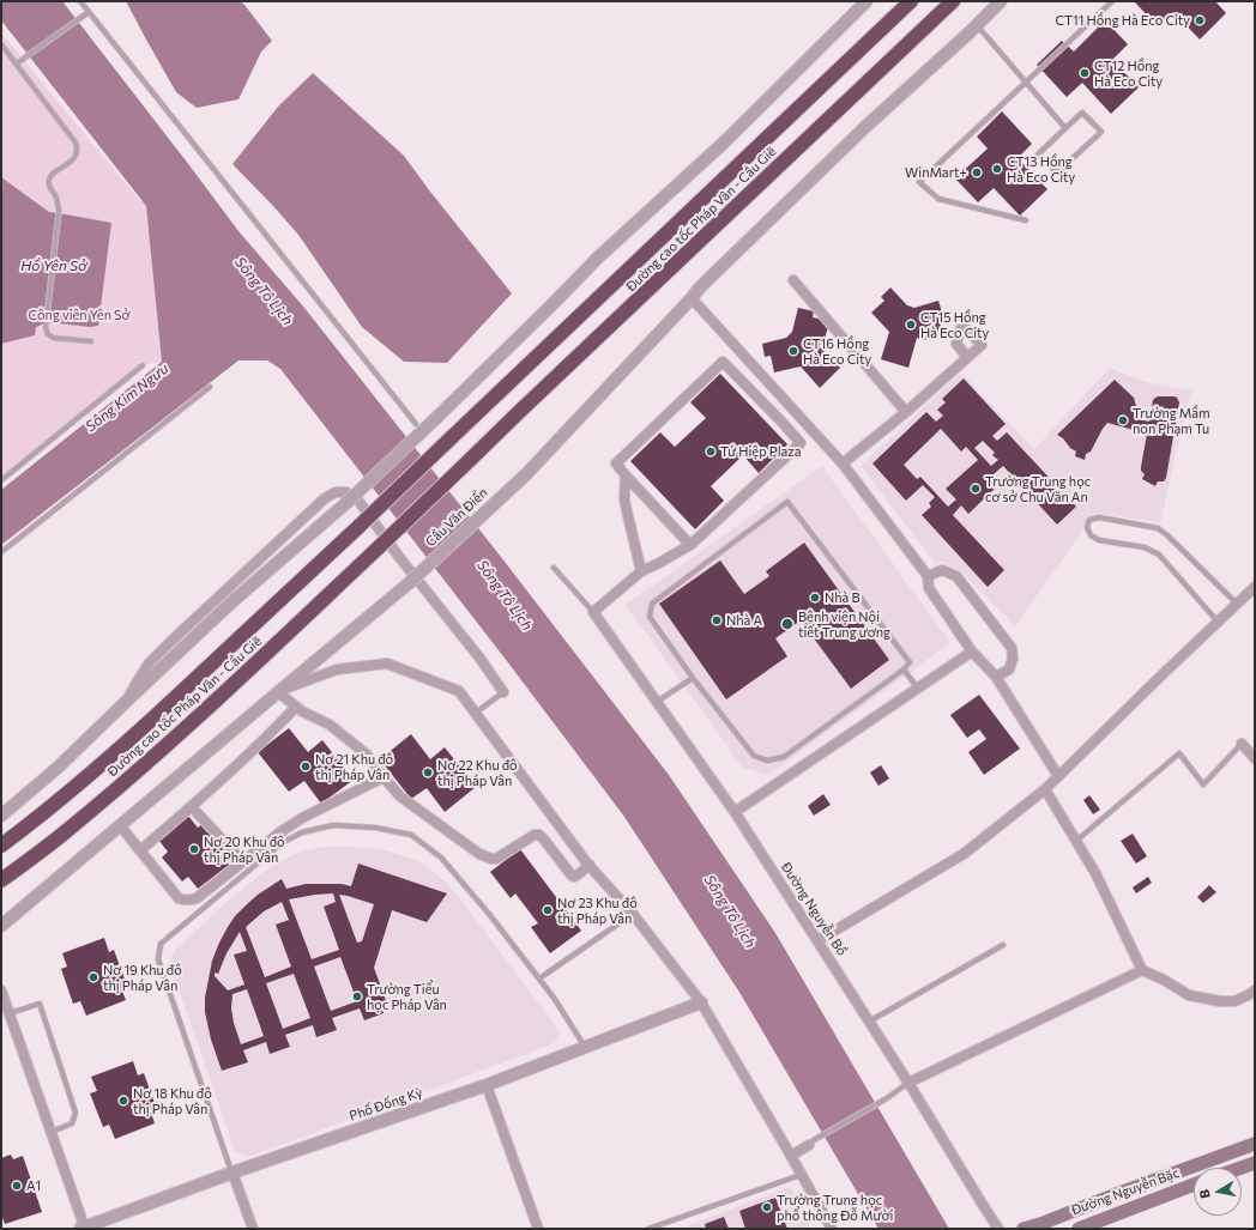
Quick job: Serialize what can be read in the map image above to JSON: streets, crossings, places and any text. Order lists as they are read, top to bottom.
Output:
{
  "streets": {
    "highway": ["Đường cao tốc Pháp Vân - Cầu Giẽ"],
    "main road": ["Đường Nguyễn Bặc"],
    "street": ["Cầu Văn Điển", "Đường Nguyễn Bồ", "Phố Đống Kỳ"]
  },
  "water": ["Hồ Yên Sở", "Sông Tô Lịch", "Sông Kim Ngưu"],
  "parks": ["Công viên Yên Sở"],
  "places": [
    "CT11 Hồng Hà Eco City",
    "CT12 Hồng Hà Eco City",
    "CT13 Hồng Hà Eco City",
    "WinMart+",
    "CT15 Hồng Hà Eco City",
    "CT16 Hồng Hà Eco City",
    "Trường Mầm non Phạm Tu",
    "Tứ Hiệp Plaza",
    "Trường Trung học cơ sở Chu Văn An",
    "Nhà B",
    "Nhà A",
    "Bệnh viện Nội tiết Trung ương",
    "Nơ 21 Khu đô thị Pháp Vân",
    "Nơ 22 Khu đô thị Pháp Vân",
    "Nơ 20 Khu đô thị Pháp Vân",
    "Nơ 23 Khu đô thị Pháp Vân",
    "Nơ 19 Khu đô thị Pháp Vân",
    "Trường Tiểu học Pháp Vân",
    "Nơ 18 Khu đô thị Pháp Vân",
    "A1",
    "Trường Trung học phổ thông Đỗ Mười"
  ],
  "north": "left"
}
